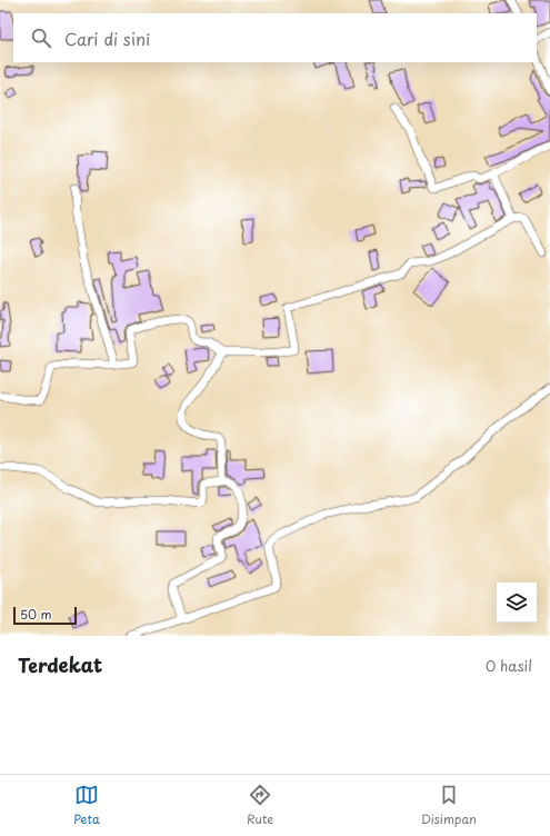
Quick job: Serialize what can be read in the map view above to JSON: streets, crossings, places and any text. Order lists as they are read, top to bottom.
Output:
{
  "scale_bar": "50 m",
  "page": {
    "search": "Cari di sini",
    "scale": "50 m",
    "heading": ["Terdekat", "0 hasil"],
    "nav": ["Peta", "Rute", "Disimpan"]
  }
}
